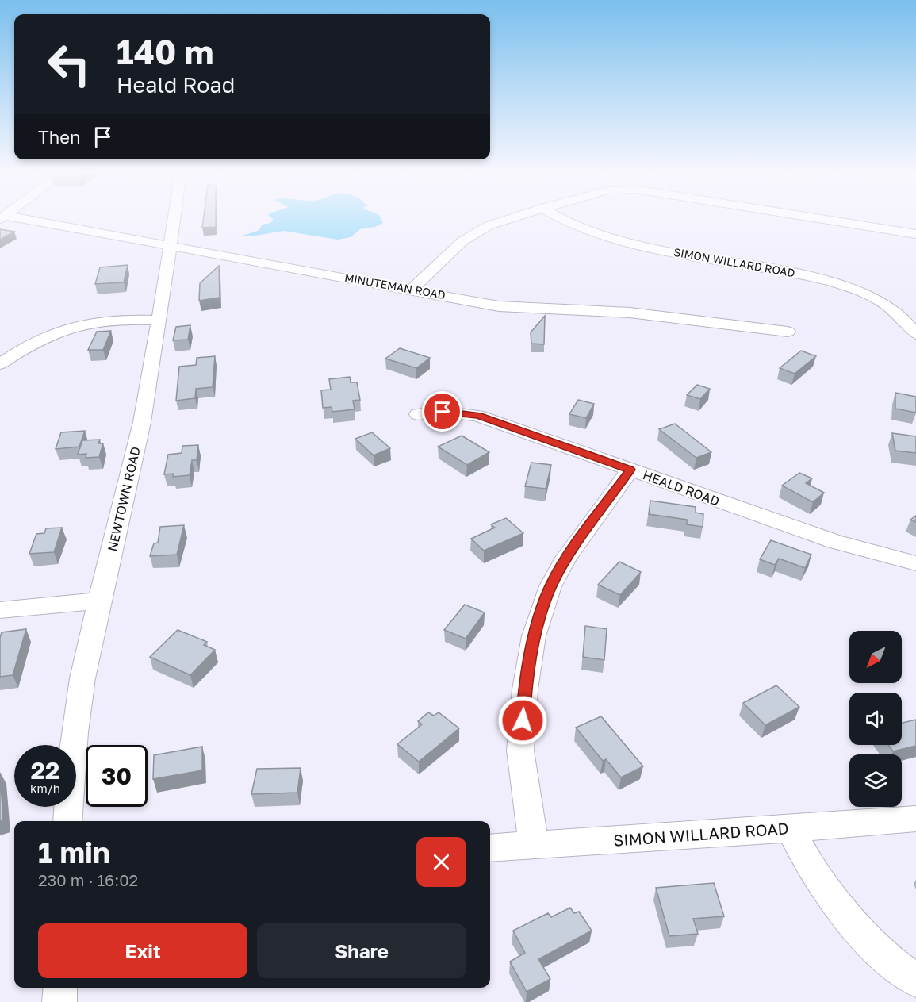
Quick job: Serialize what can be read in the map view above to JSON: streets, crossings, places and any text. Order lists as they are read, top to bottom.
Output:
{
  "streets": {
    "street": [
      "SIMON WILLARD ROAD",
      "MINUTEMAN ROAD",
      "HEALD ROAD",
      "NEWTOWN ROAD"
    ]
  },
  "crossings": [
    ["MINUTEMAN ROAD", "NEWTOWN ROAD"]
  ],
  "north": "bottom left",
  "page": {
    "turn": ["140 m", "Heald Road"],
    "then": "Then",
    "speed": "22 km/h",
    "limit": "30",
    "heading": ["1 min", "230 m · 16:02"],
    "buttons": ["Exit", "Share"]
  }
}
